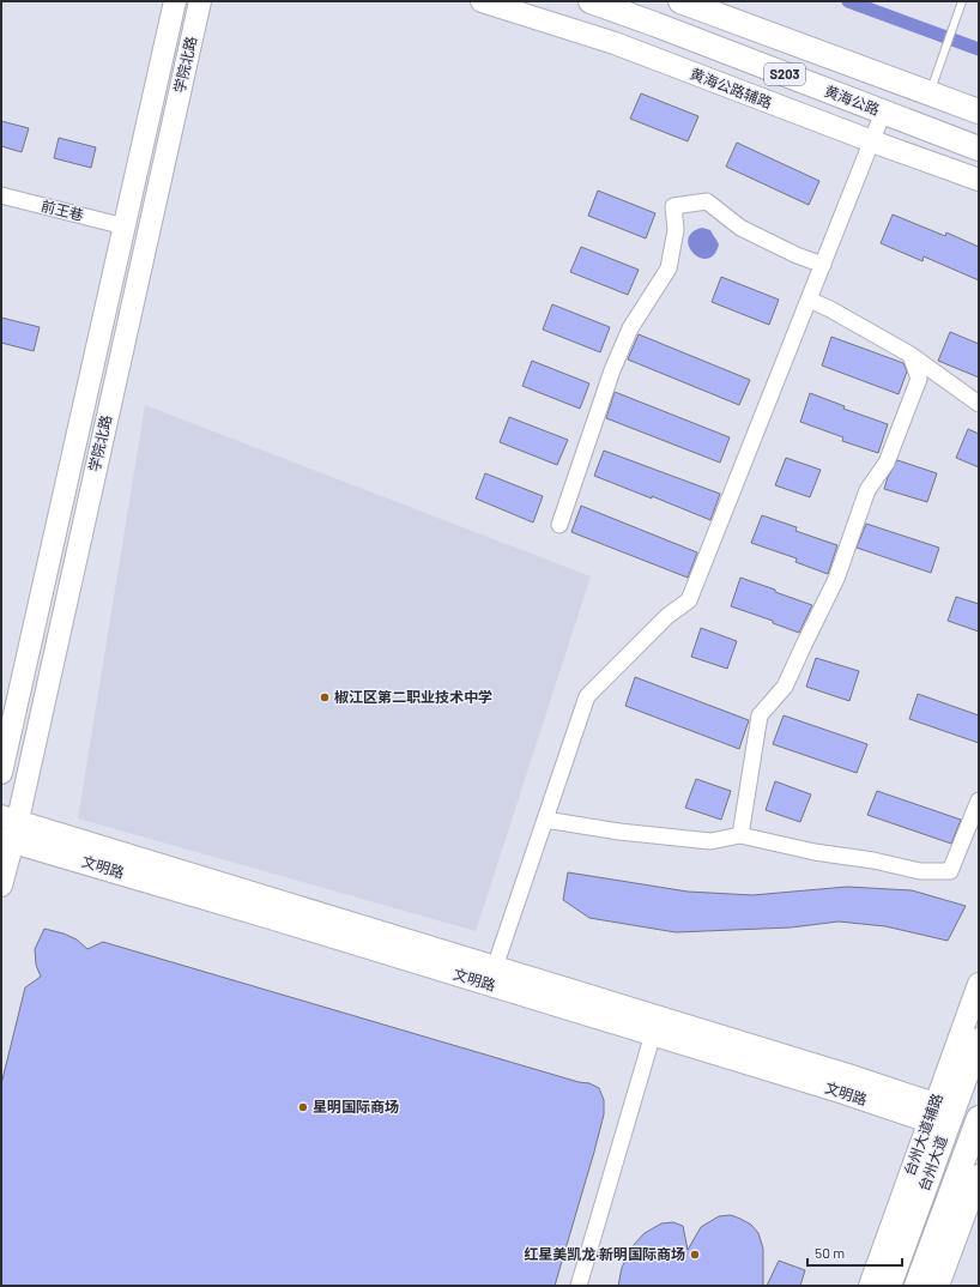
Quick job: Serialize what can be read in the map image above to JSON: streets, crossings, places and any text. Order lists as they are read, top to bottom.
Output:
{
  "streets": {
    "main road": [
      "学院北路",
      "S203",
      "黄海公路辅路",
      "黄海公路",
      "文明路",
      "台州大道辅路",
      "台州大道"
    ],
    "street": ["前王巷"]
  },
  "crossings": [
    ["学院北路", "前王巷"],
    ["学院北路", "文明路"],
    ["文明路", "台州大道辅路"],
    ["文明路", "台州大道"],
    ["台州大道辅路", "台州大道"]
  ],
  "places": ["椒江区第二职业技术中学", "星明国际商场", "红星美凯龙·新明国际商场"],
  "scale_bar": "50 m"
}
